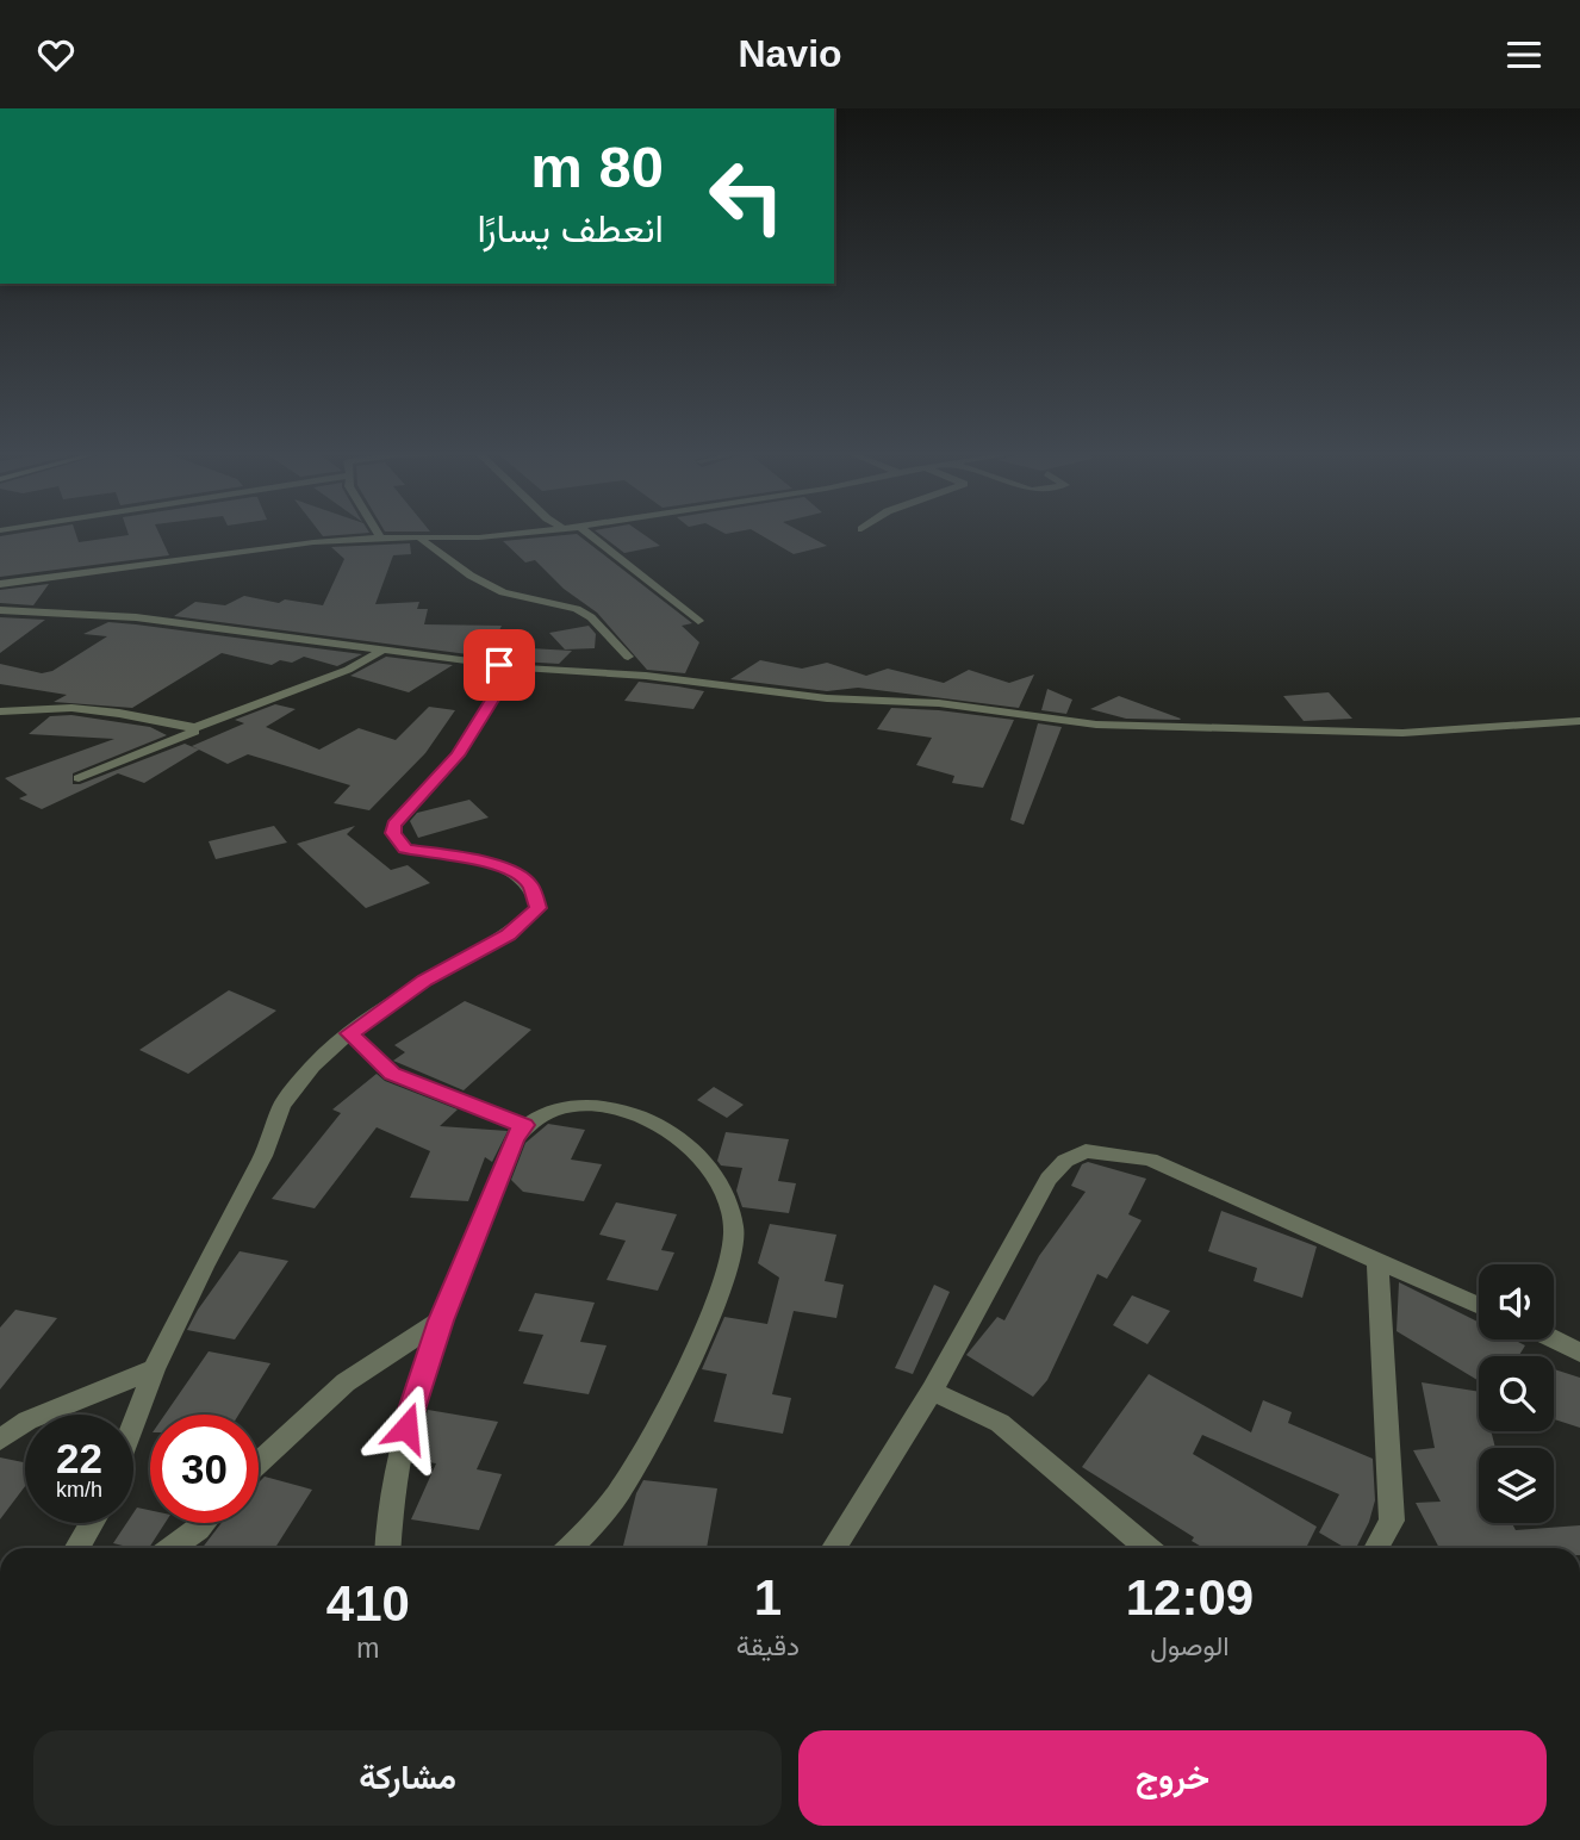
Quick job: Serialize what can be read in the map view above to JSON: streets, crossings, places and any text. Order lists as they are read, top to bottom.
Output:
{
  "page": {
    "header": "Navio",
    "turn": ["80 m", "انعطف يسارًا"],
    "speed": "22 km/h",
    "limit": "30",
    "eta": [
      "12:09",
      "الوصول",
      "1",
      "دقيقة",
      "410",
      "m"
    ],
    "buttons": ["خروج", "مشاركة"]
  }
}
